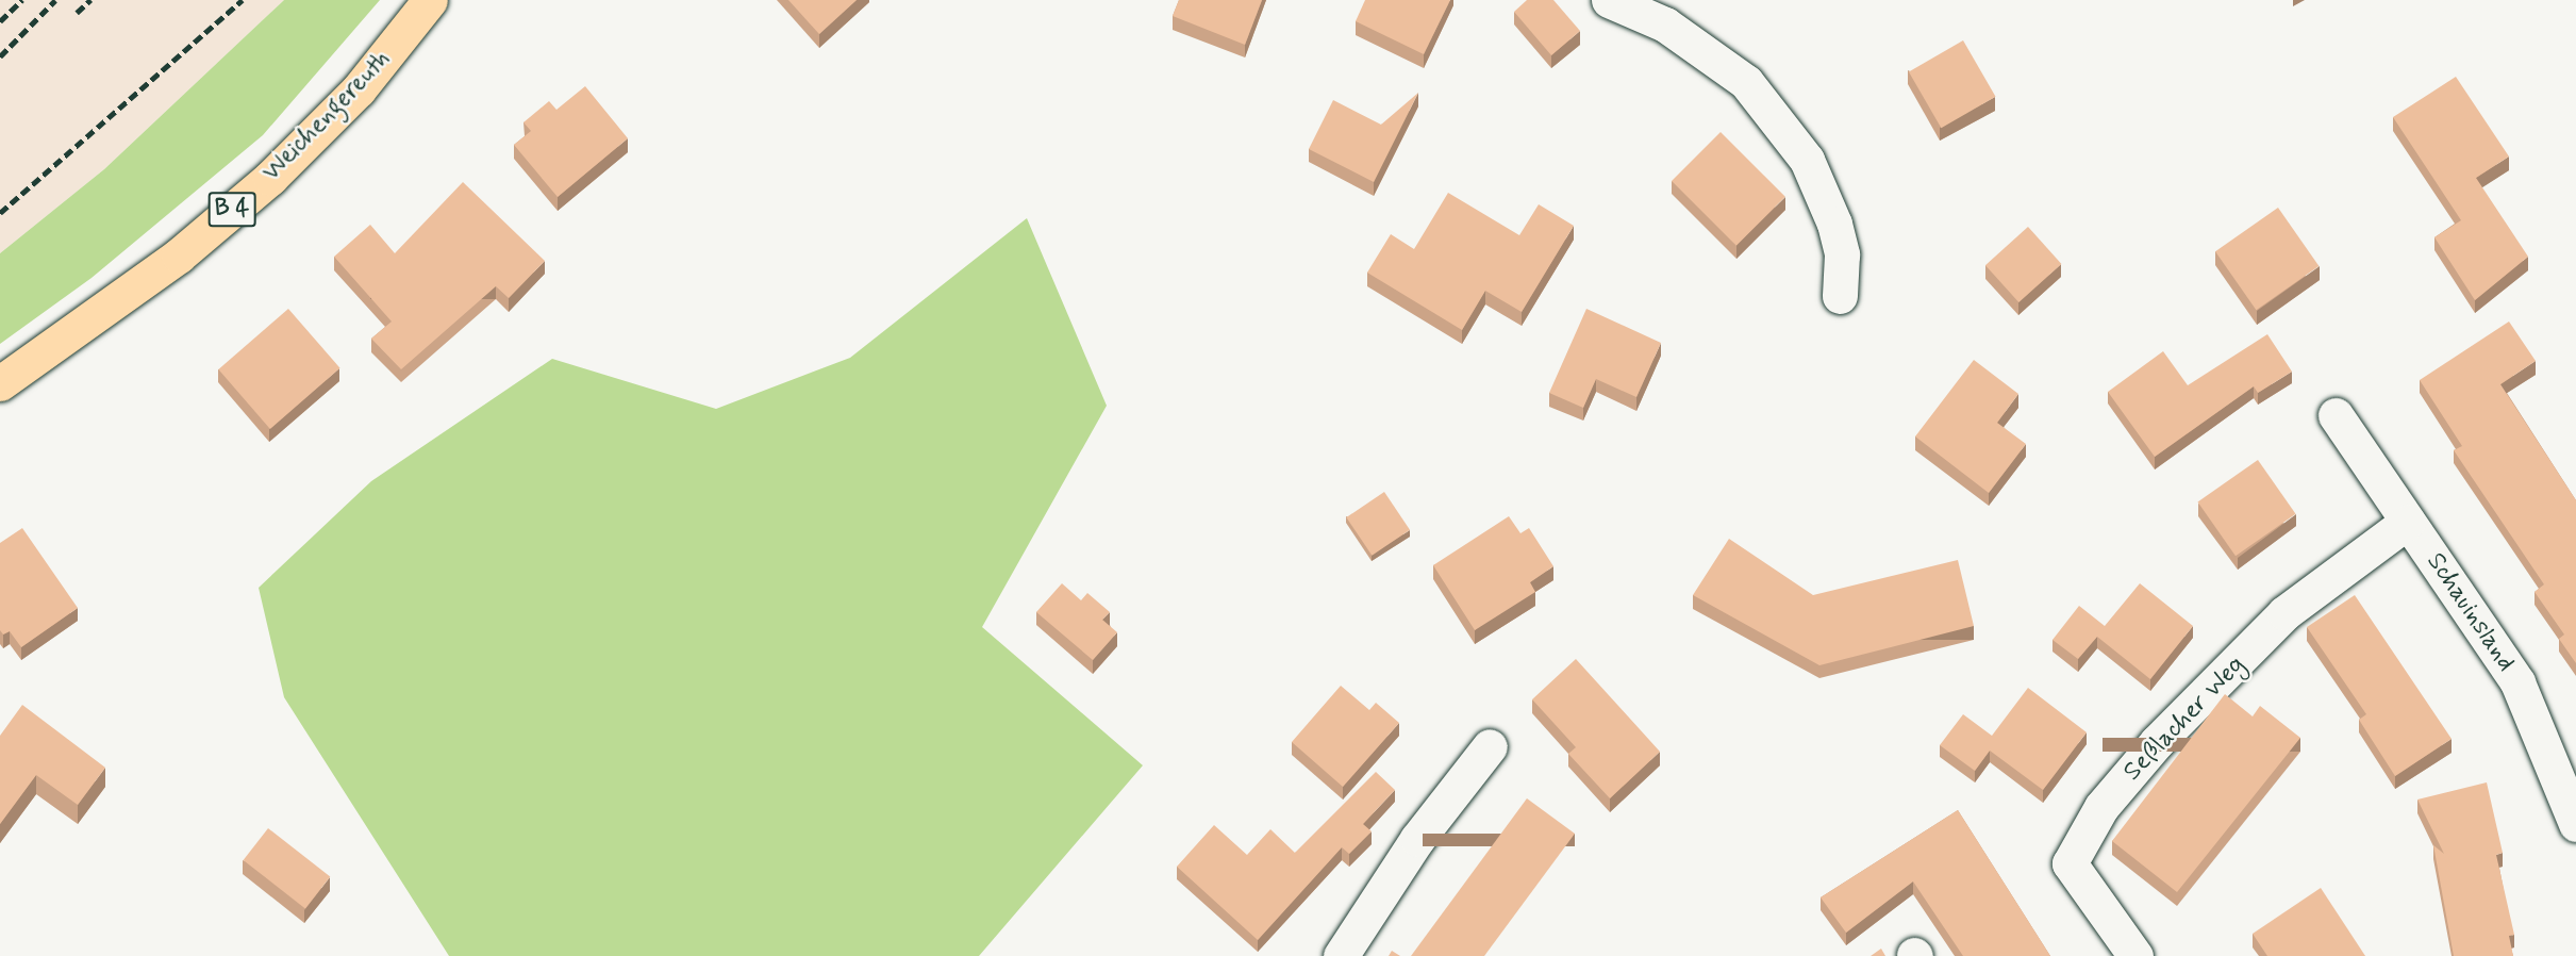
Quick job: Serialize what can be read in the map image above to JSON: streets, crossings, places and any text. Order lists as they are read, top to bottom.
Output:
{
  "streets": {
    "main road": ["Weichengereuth", "B 4"],
    "street": ["Schauinsland", "Seßlacher Weg"]
  },
  "crossings": [
    ["Schauinsland", "Seßlacher Weg"]
  ]
}
